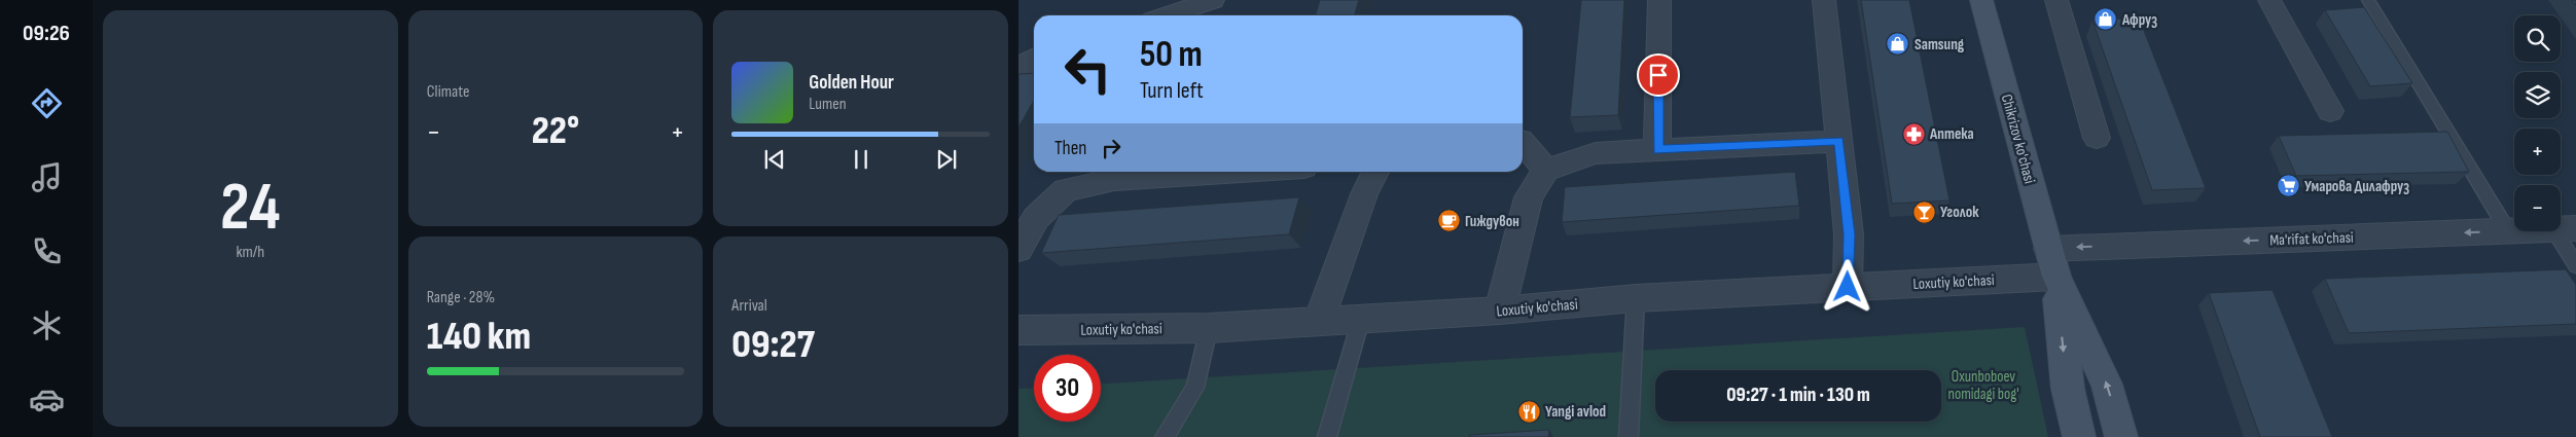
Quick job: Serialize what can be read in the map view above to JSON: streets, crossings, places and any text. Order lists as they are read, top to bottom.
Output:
{
  "streets": {
    "main road": ["Chikrizov ko'chasi"],
    "street": ["Ma'rifat ko'chasi", "Loxutiy ko'chasi"]
  },
  "crossings": [
    ["Chikrizov ko'chasi", "Ma'rifat ko'chasi"],
    ["Chikrizov ko'chasi", "Loxutiy ko'chasi"],
    ["Ma'rifat ko'chasi", "Loxutiy ko'chasi"]
  ],
  "one_way": ["Ma'rifat ko'chasi"],
  "parks": ["Oxunboboev nomidagi bog'"],
  "places": {
    "shop": ["Афруз", "Samsung"],
    "pharmacy": ["Аптека"],
    "supermarket": ["Умарова Дилафруз"],
    "bar": ["Уголок"],
    "cafe": ["Гиждувон"],
    "restaurant": ["Yangi avlod"]
  },
  "page": {
    "tabs": "09:26",
    "tile": [
      ["24", "km/h"],
      "Climate",
      ["Range · 28%", "140 km"],
      ["Arrival", "09:27"]
    ],
    "map_buttons": ["+", "−"],
    "turn": ["50 m", "Turn left"],
    "song": ["Golden Hour", "Lumen"],
    "heat": ["−", "22°", "+"],
    "then": "Then",
    "limit": "30",
    "trip": "09:27 · 1 min · 130 m"
  }
}
